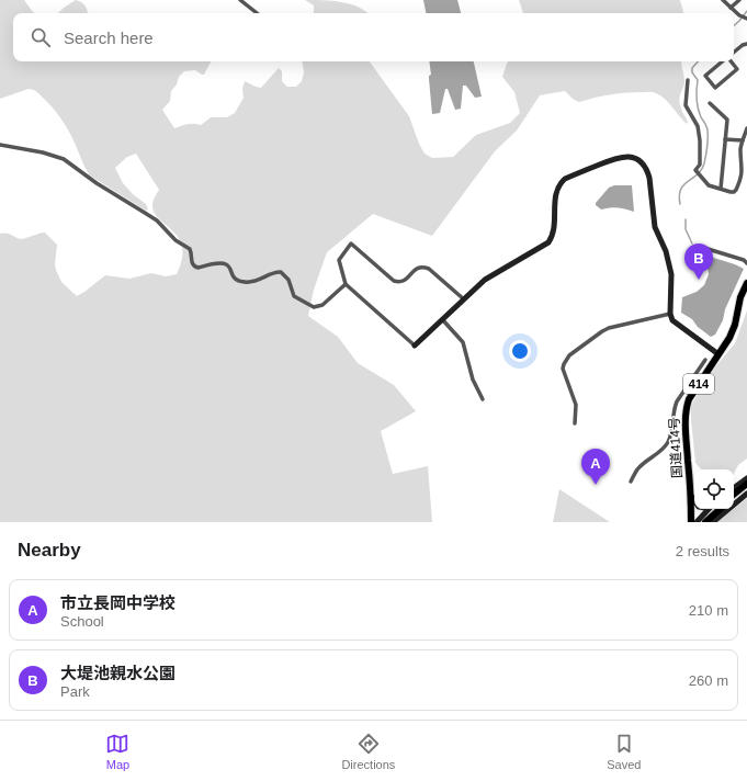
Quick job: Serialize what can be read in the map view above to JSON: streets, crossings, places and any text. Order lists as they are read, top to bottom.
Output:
{
  "streets": {
    "highway": ["414", "国道414号"]
  },
  "page": {
    "search": "Search here",
    "pins": ["B", "A"],
    "heading": ["Nearby", "2 results"],
    "list": [
      {
        "mark": "A",
        "name": "市立長岡中学校",
        "note": "School",
        "value": "210 m"
      },
      {
        "mark": "B",
        "name": "大堤池親水公園",
        "note": "Park",
        "value": "260 m"
      }
    ],
    "nav": ["Map", "Directions", "Saved"]
  }
}
